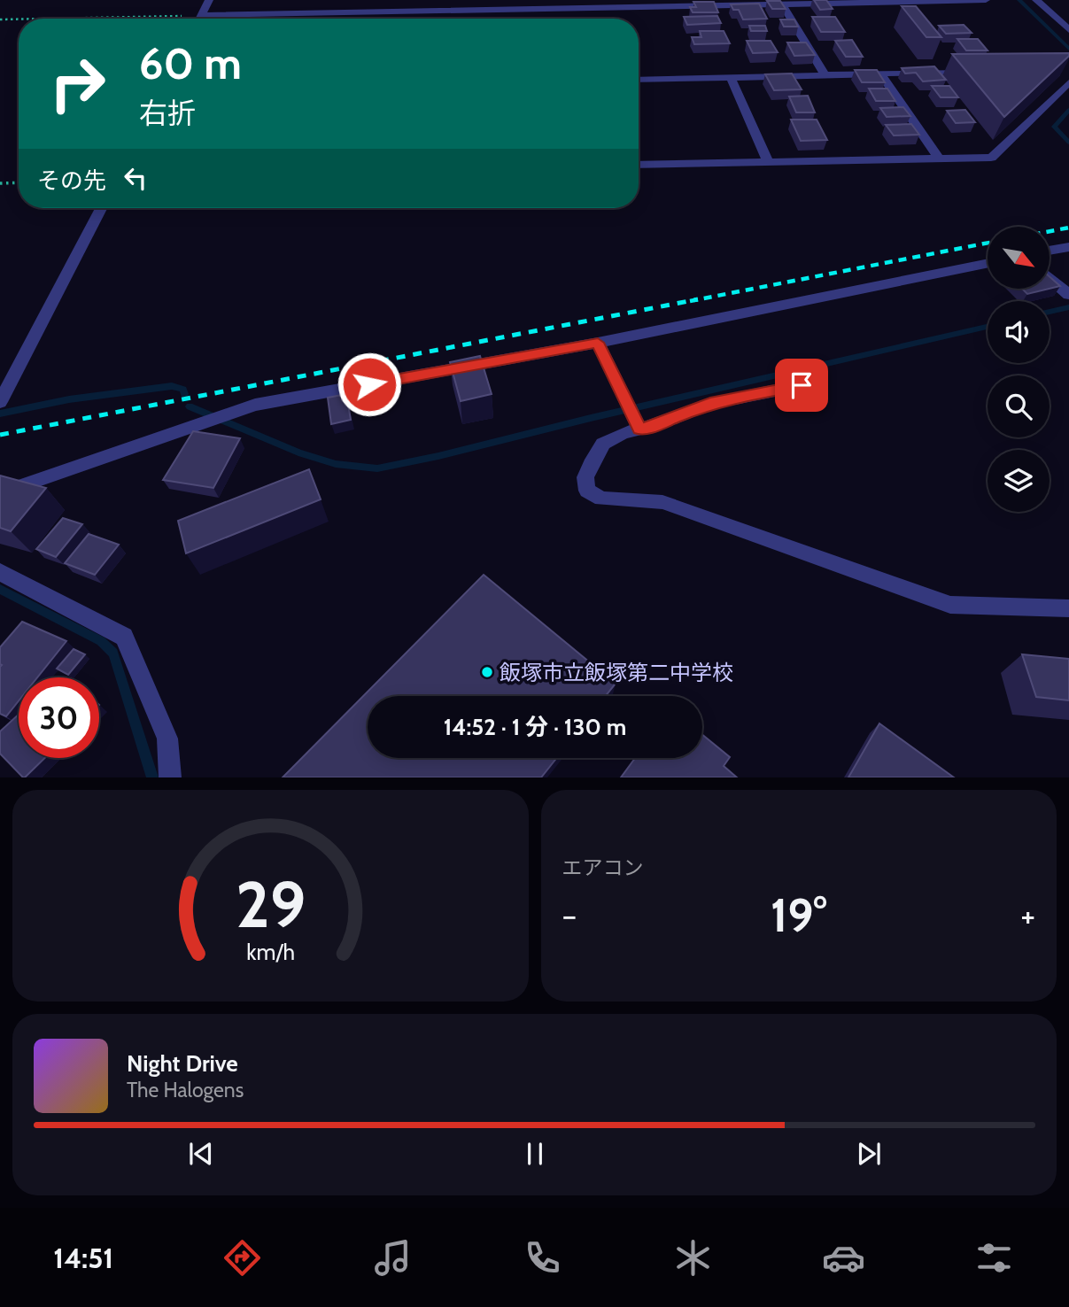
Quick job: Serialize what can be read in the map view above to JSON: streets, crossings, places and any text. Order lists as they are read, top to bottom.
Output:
{
  "places": ["飯塚市立飯塚第二中学校"],
  "north": "bottom right",
  "page": {
    "turn": ["60 m", "右折"],
    "then": "その先",
    "limit": "30",
    "trip": "14:52 · 1 分 · 130 m",
    "tile": "エアコン",
    "heat": ["−", "19°", "+"],
    "song": ["Night Drive", "The Halogens"],
    "tabs": "14:51",
    "gauge": ["29", "km/h"]
  }
}
